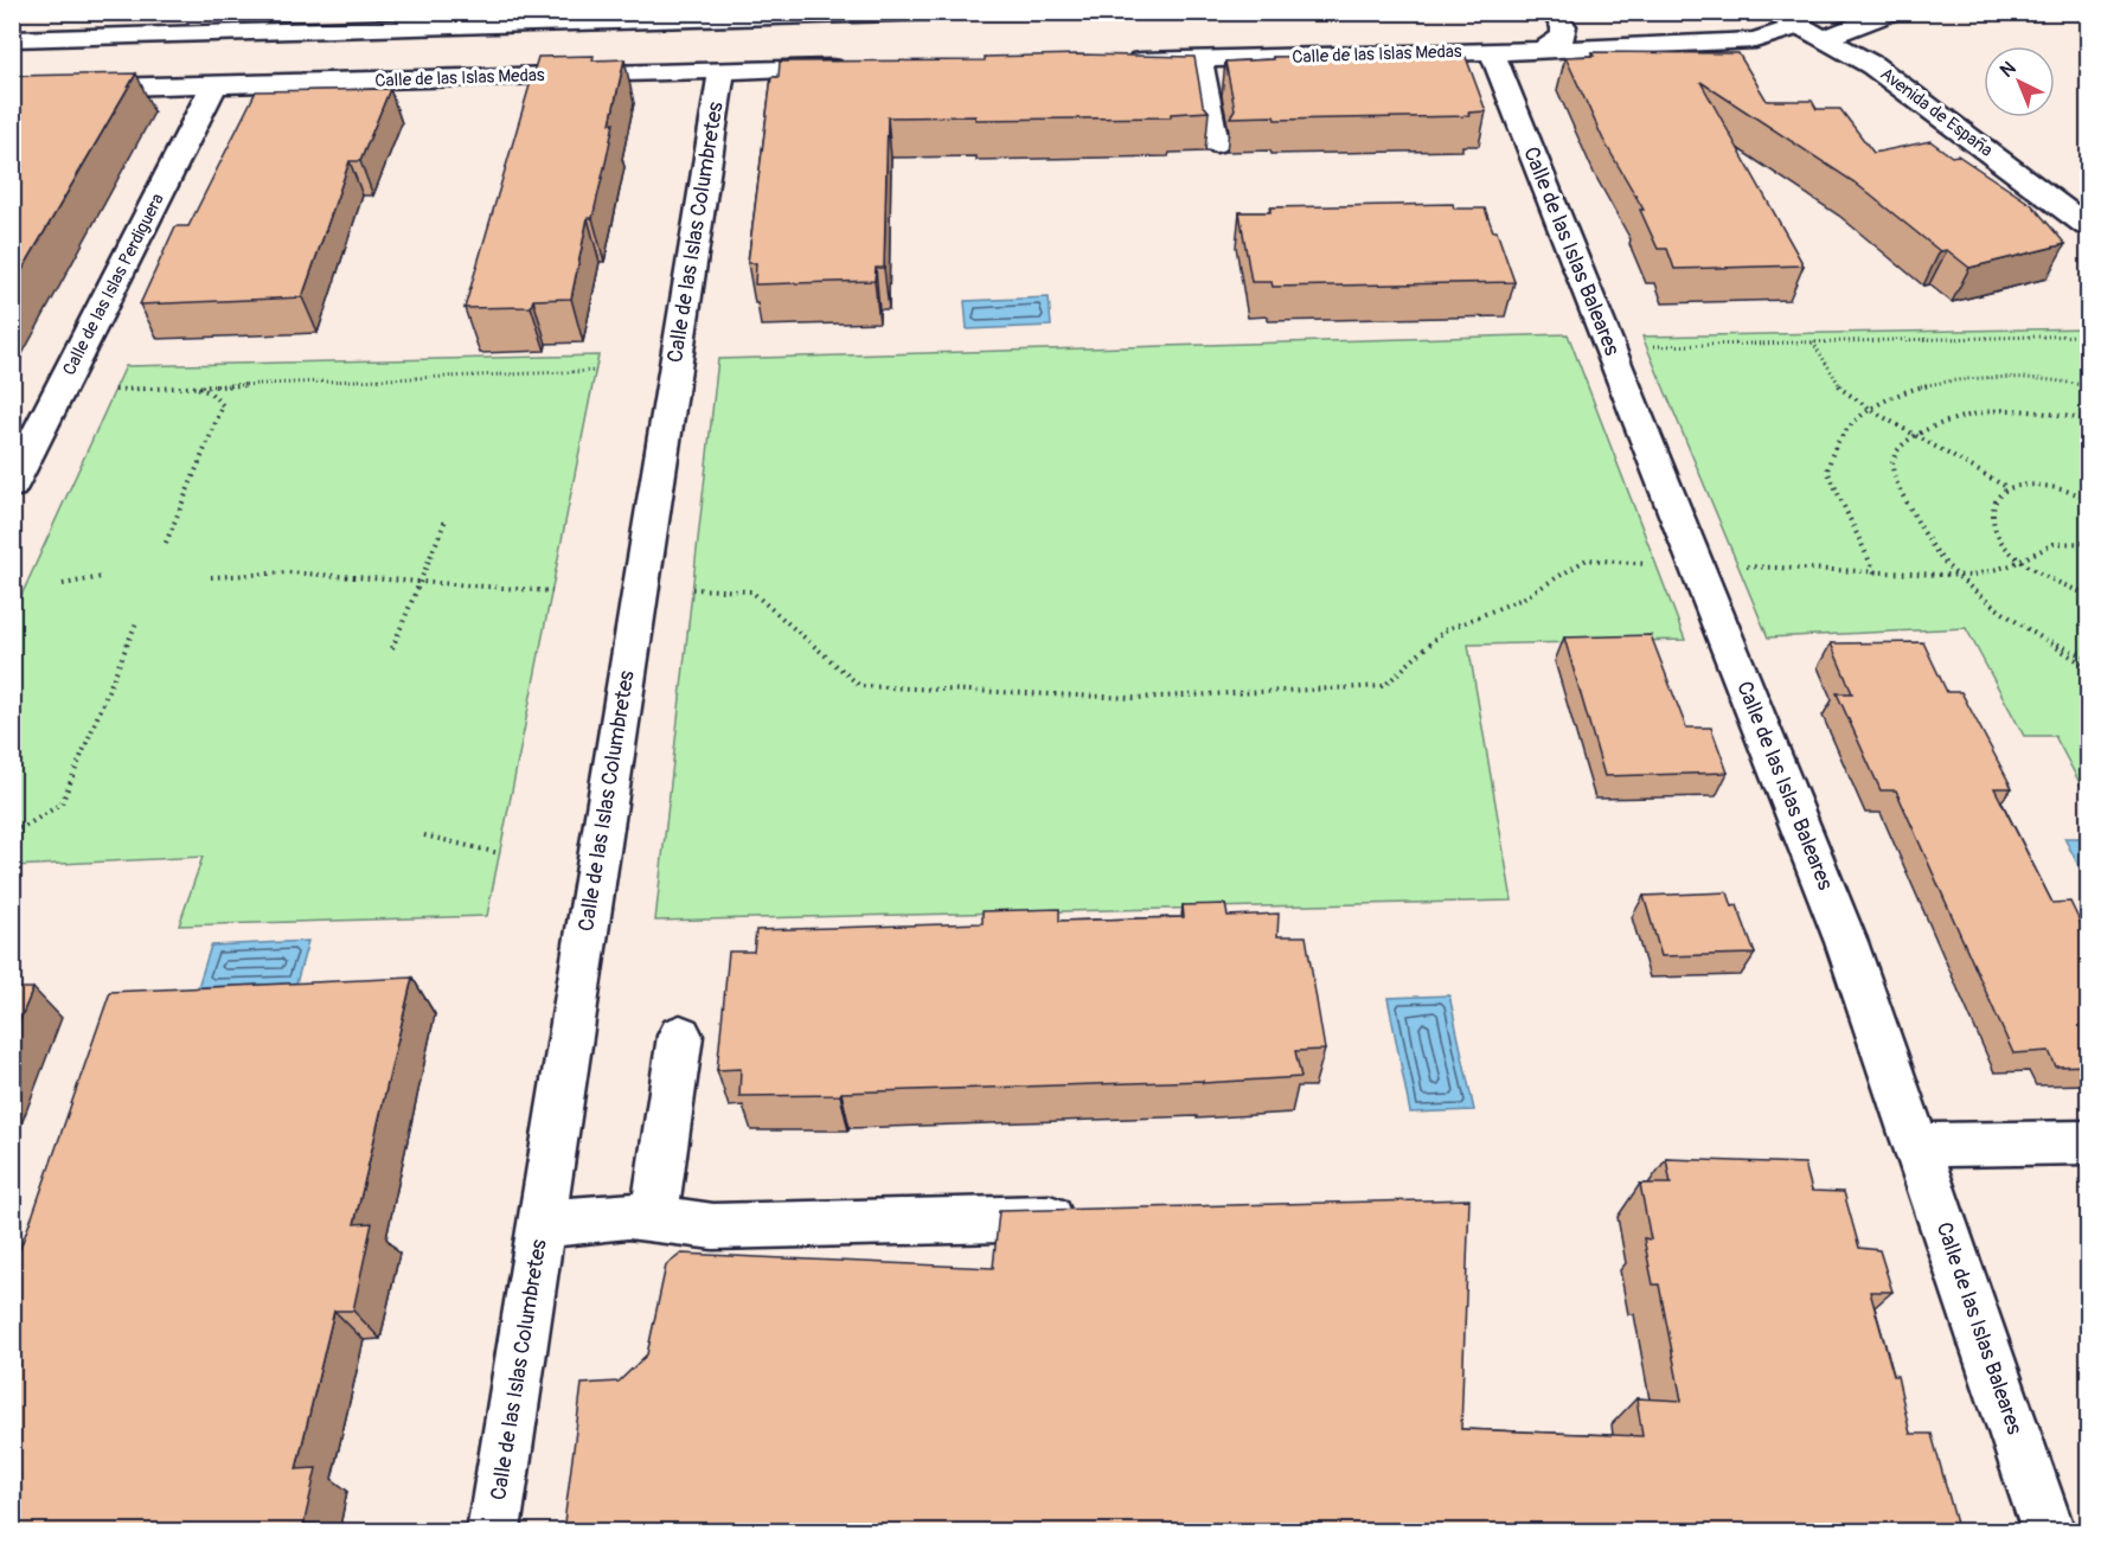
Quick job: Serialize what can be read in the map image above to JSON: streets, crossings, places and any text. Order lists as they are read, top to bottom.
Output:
{
  "streets": {
    "street": [
      "Calle de las Islas Medas",
      "Avenida de España",
      "Calle de las Islas Columbretes",
      "Calle de las Islas Baleares",
      "Calle de las Islas Perdiguera"
    ]
  },
  "crossings": [
    ["Calle de las Islas Medas", "Avenida de España"],
    ["Calle de las Islas Medas", "Calle de las Islas Columbretes"],
    ["Calle de las Islas Medas", "Calle de las Islas Baleares"],
    ["Calle de las Islas Medas", "Calle de las Islas Perdiguera"]
  ],
  "north": "top left"
}
